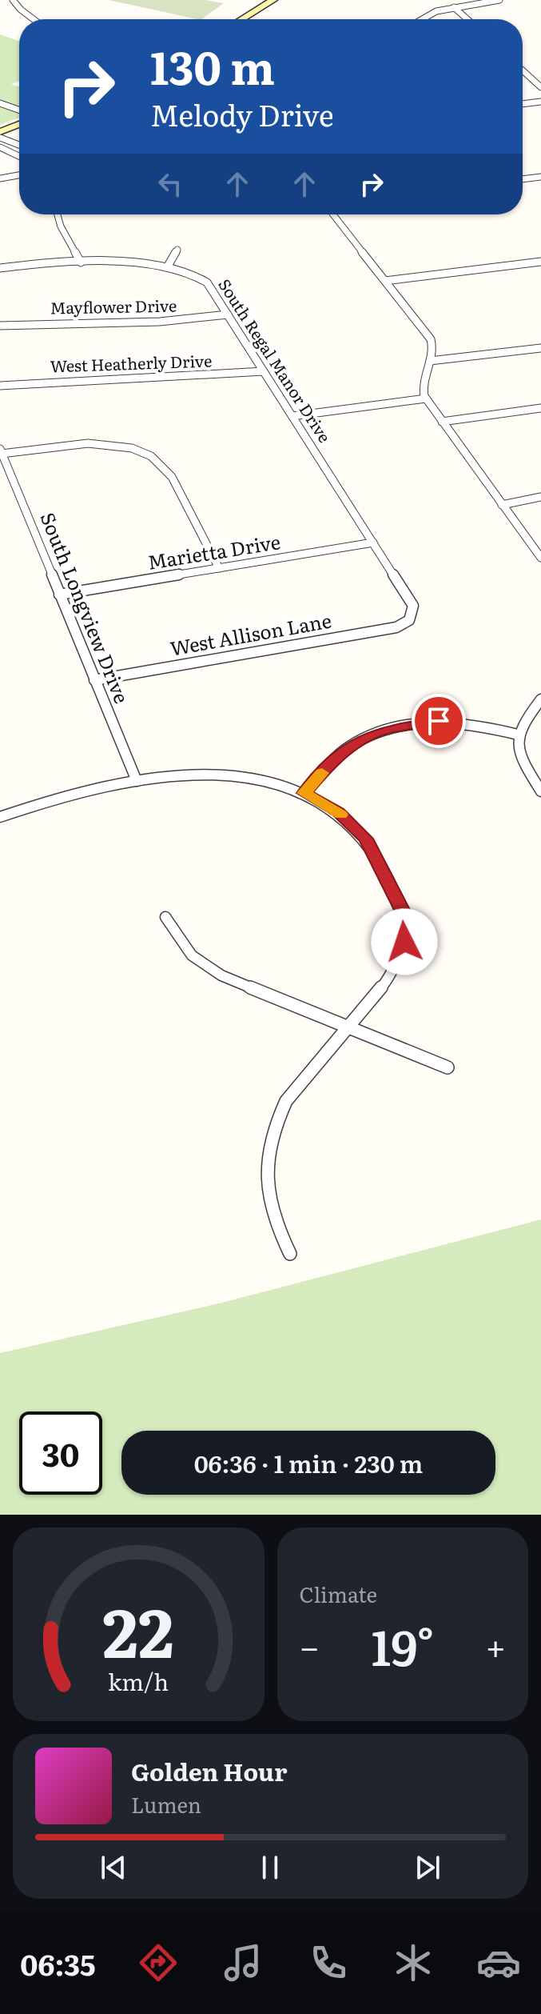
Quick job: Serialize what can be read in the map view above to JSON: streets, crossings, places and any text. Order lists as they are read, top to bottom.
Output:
{
  "streets": {
    "street": [
      "Mayflower Drive",
      "South Regal Manor Drive",
      "West Heatherly Drive",
      "Marietta Drive",
      "South Longview Drive",
      "West Allison Lane"
    ]
  },
  "crossings": [
    ["Mayflower Drive", "South Regal Manor Drive"],
    ["South Regal Manor Drive", "West Heatherly Drive"],
    ["South Regal Manor Drive", "Marietta Drive"],
    ["South Regal Manor Drive", "West Allison Lane"],
    ["Marietta Drive", "South Longview Drive"],
    ["South Longview Drive", "West Allison Lane"]
  ],
  "page": {
    "turn": ["130 m", "Melody Drive"],
    "limit": "30",
    "trip": "06:36 · 1 min · 230 m",
    "tile": "Climate",
    "heat": ["−", "19°", "+"],
    "song": ["Golden Hour", "Lumen"],
    "tabs": "06:35",
    "gauge": ["22", "km/h"]
  }
}
